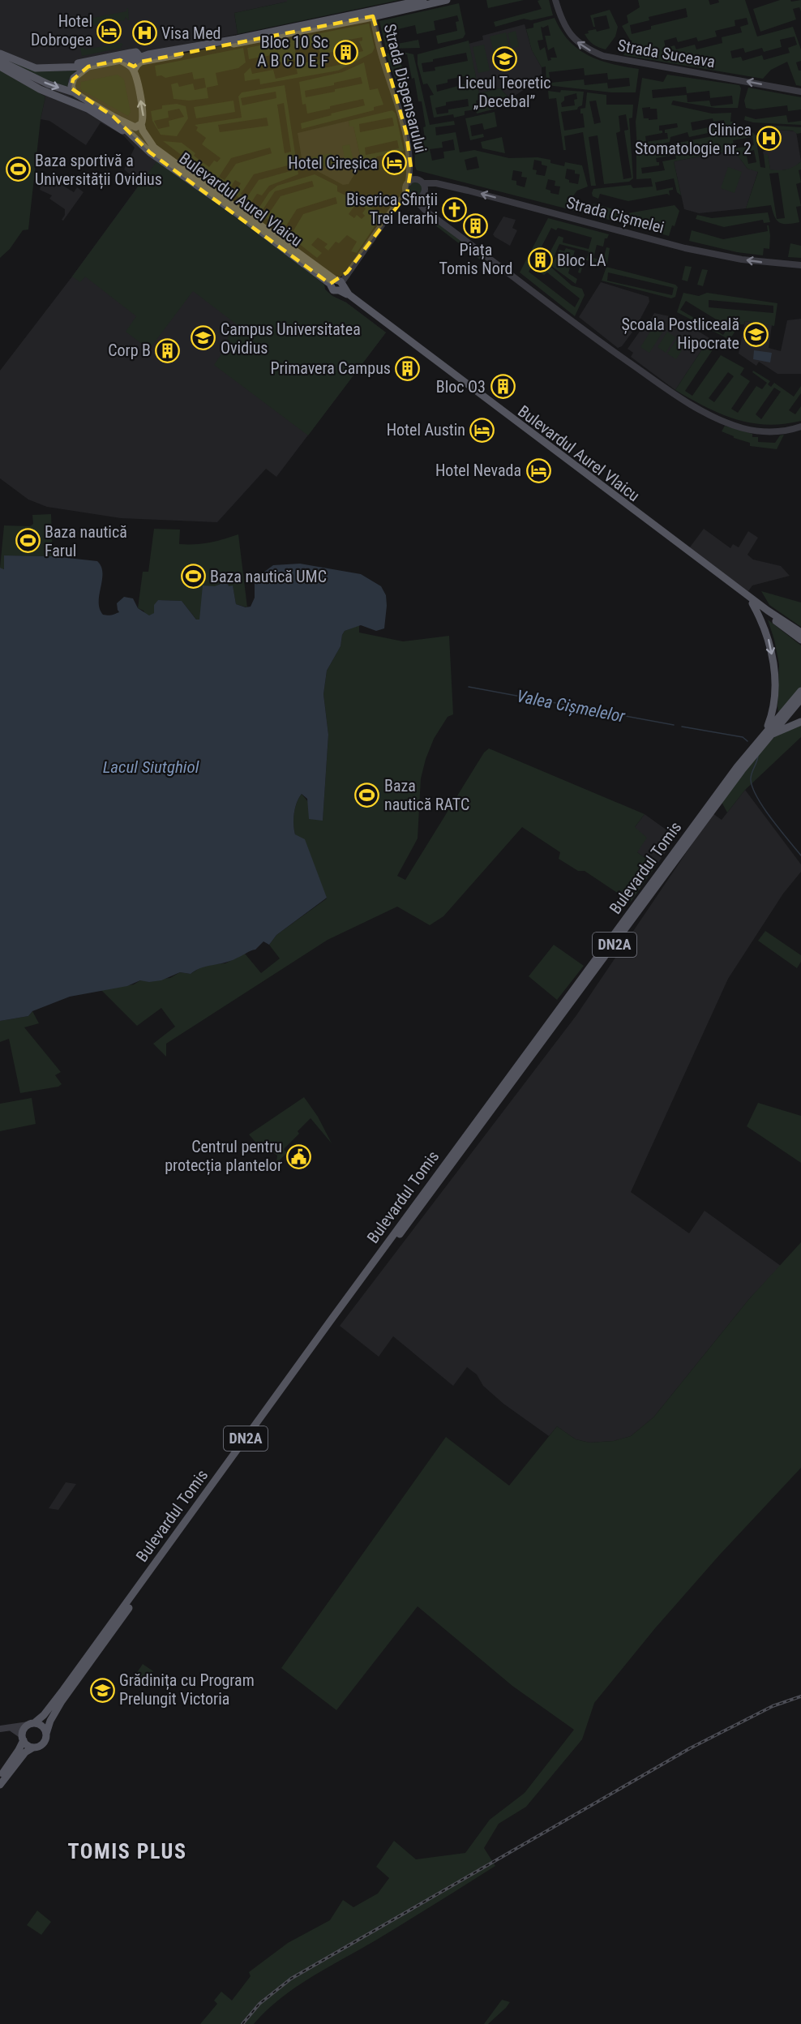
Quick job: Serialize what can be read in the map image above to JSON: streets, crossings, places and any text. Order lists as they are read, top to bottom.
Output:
{
  "streets": {
    "main road": ["Bulevardul Aurel Vlaicu", "Bulevardul Tomis", "DN2A"],
    "street": ["Strada Suceava", "Strada Dispensarului", "Strada Cișmelei"]
  },
  "crossings": [
    ["Strada Dispensarului", "Strada Cișmelei"],
    ["Bulevardul Tomis", "DN2A"]
  ],
  "one_way": ["Strada Suceava", "Strada Cișmelei"],
  "districts": ["TOMIS PLUS"],
  "water": ["Valea Cișmelelor", "Lacul Siutghiol"],
  "places": {
    "hotel": [
      "Hotel Dobrogea",
      "Hotel Cireșica",
      "Hotel Austin",
      "Hotel Nevada"
    ],
    "hospital": ["Visa Med", "Clinica Stomatologie nr. 2"],
    "building": [
      "Bloc 10 Sc A B C D E F",
      "Piața Tomis Nord",
      "Bloc LA",
      "Corp B",
      "Primavera Campus",
      "Bloc O3"
    ],
    "school or university": [
      "Liceul Teoretic „Decebal”",
      "Școala Postliceală Hipocrate",
      "Campus Universitatea Ovidius",
      "Grădinița cu Program Prelungit Victoria"
    ],
    "sports": [
      "Baza sportivă a Universității Ovidius",
      "Baza nautică Farul",
      "Baza nautică UMC",
      "Baza nautică RATC"
    ],
    "church": ["Biserica Sfinții Trei Ierarhi"],
    "public building": ["Centrul pentru protecția plantelor"]
  }
}
